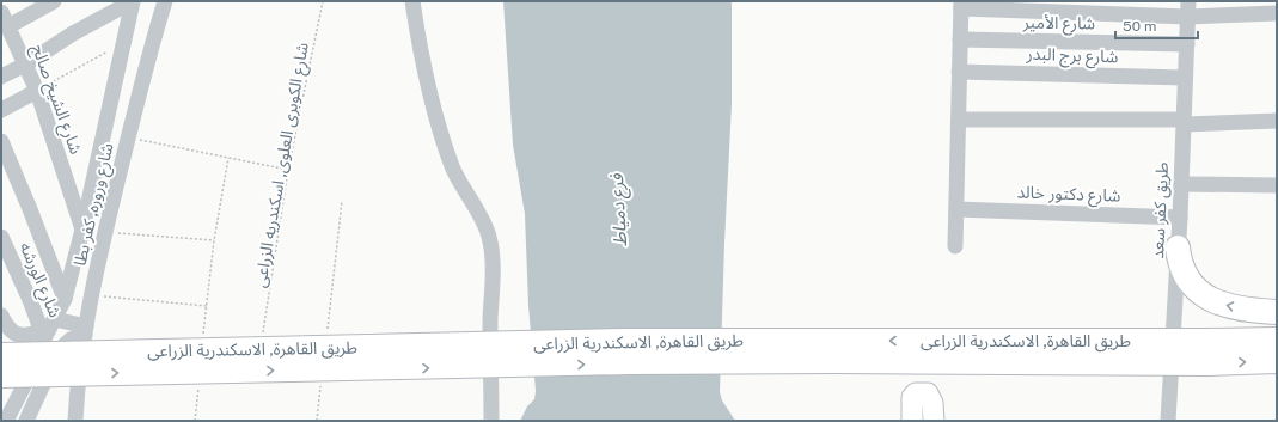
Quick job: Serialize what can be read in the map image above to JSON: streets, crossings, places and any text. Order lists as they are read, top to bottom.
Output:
{
  "streets": {
    "highway": ["طريق القاهرة, الاسكندرية الزراعى"],
    "street": [
      "شارع الأمير",
      "شارع برج البدر",
      "شارع الشيخ صالح",
      "شارع دكتور خالد",
      "شارع وروره, كفر بطا",
      "طريق كفر سعد",
      "شارع الورشه"
    ],
    "path": ["شارع الكوبرى العلوى, اسكندريه الزراعى"]
  },
  "crossings": [
    ["شارع الأمير", "طريق كفر سعد"],
    ["شارع برج البدر", "طريق كفر سعد"],
    ["شارع دكتور خالد", "طريق كفر سعد"]
  ],
  "water": ["فرع دمياط"],
  "scale_bar": "50 m"
}
